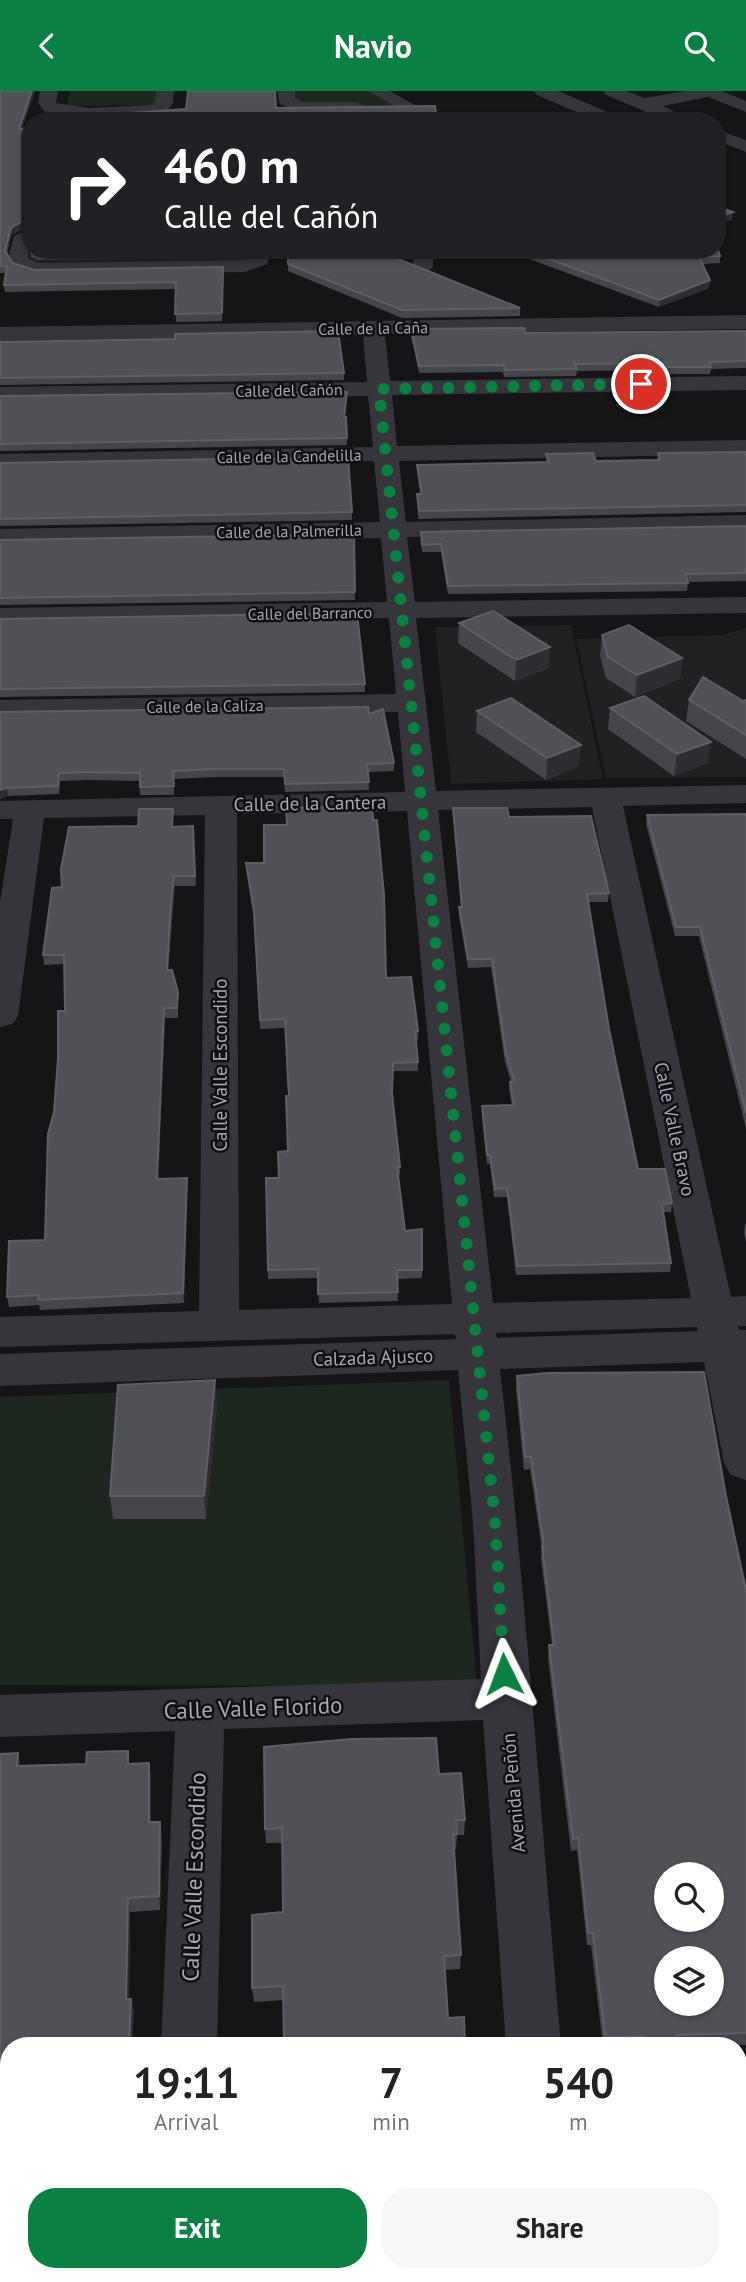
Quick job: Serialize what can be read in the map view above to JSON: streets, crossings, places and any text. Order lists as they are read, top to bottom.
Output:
{
  "streets": {
    "street": [
      "Calle de la Caña",
      "Calle del Cañón",
      "Calle de la Candelilla",
      "Calle de la Palmerilla",
      "Calle del Barranco",
      "Calle de la Caliza",
      "Calle de la Cantera",
      "Calle Valle Escondido",
      "Calle Valle Bravo",
      "Calzada Ajusco",
      "Calle Valle Florido",
      "Avenida Peñón"
    ]
  },
  "crossings": [
    ["Calle de la Caña", "Avenida Peñón"],
    ["Calle del Cañón", "Avenida Peñón"],
    ["Calle de la Candelilla", "Avenida Peñón"],
    ["Calle de la Palmerilla", "Avenida Peñón"],
    ["Calle del Barranco", "Avenida Peñón"],
    ["Calle de la Caliza", "Avenida Peñón"],
    ["Calle de la Cantera", "Calle Valle Escondido"],
    ["Calle de la Cantera", "Calle Valle Bravo"],
    ["Calle de la Cantera", "Avenida Peñón"],
    ["Calle Valle Escondido", "Calzada Ajusco"],
    ["Calle Valle Escondido", "Calle Valle Florido"],
    ["Calle Valle Bravo", "Calzada Ajusco"],
    ["Calzada Ajusco", "Avenida Peñón"],
    ["Calle Valle Florido", "Avenida Peñón"]
  ],
  "page": {
    "header": "Navio",
    "turn": ["460 m", "Calle del Cañón"],
    "eta": [
      "19:11",
      "Arrival",
      "7",
      "min",
      "540",
      "m"
    ],
    "buttons": ["Exit", "Share"]
  }
}
